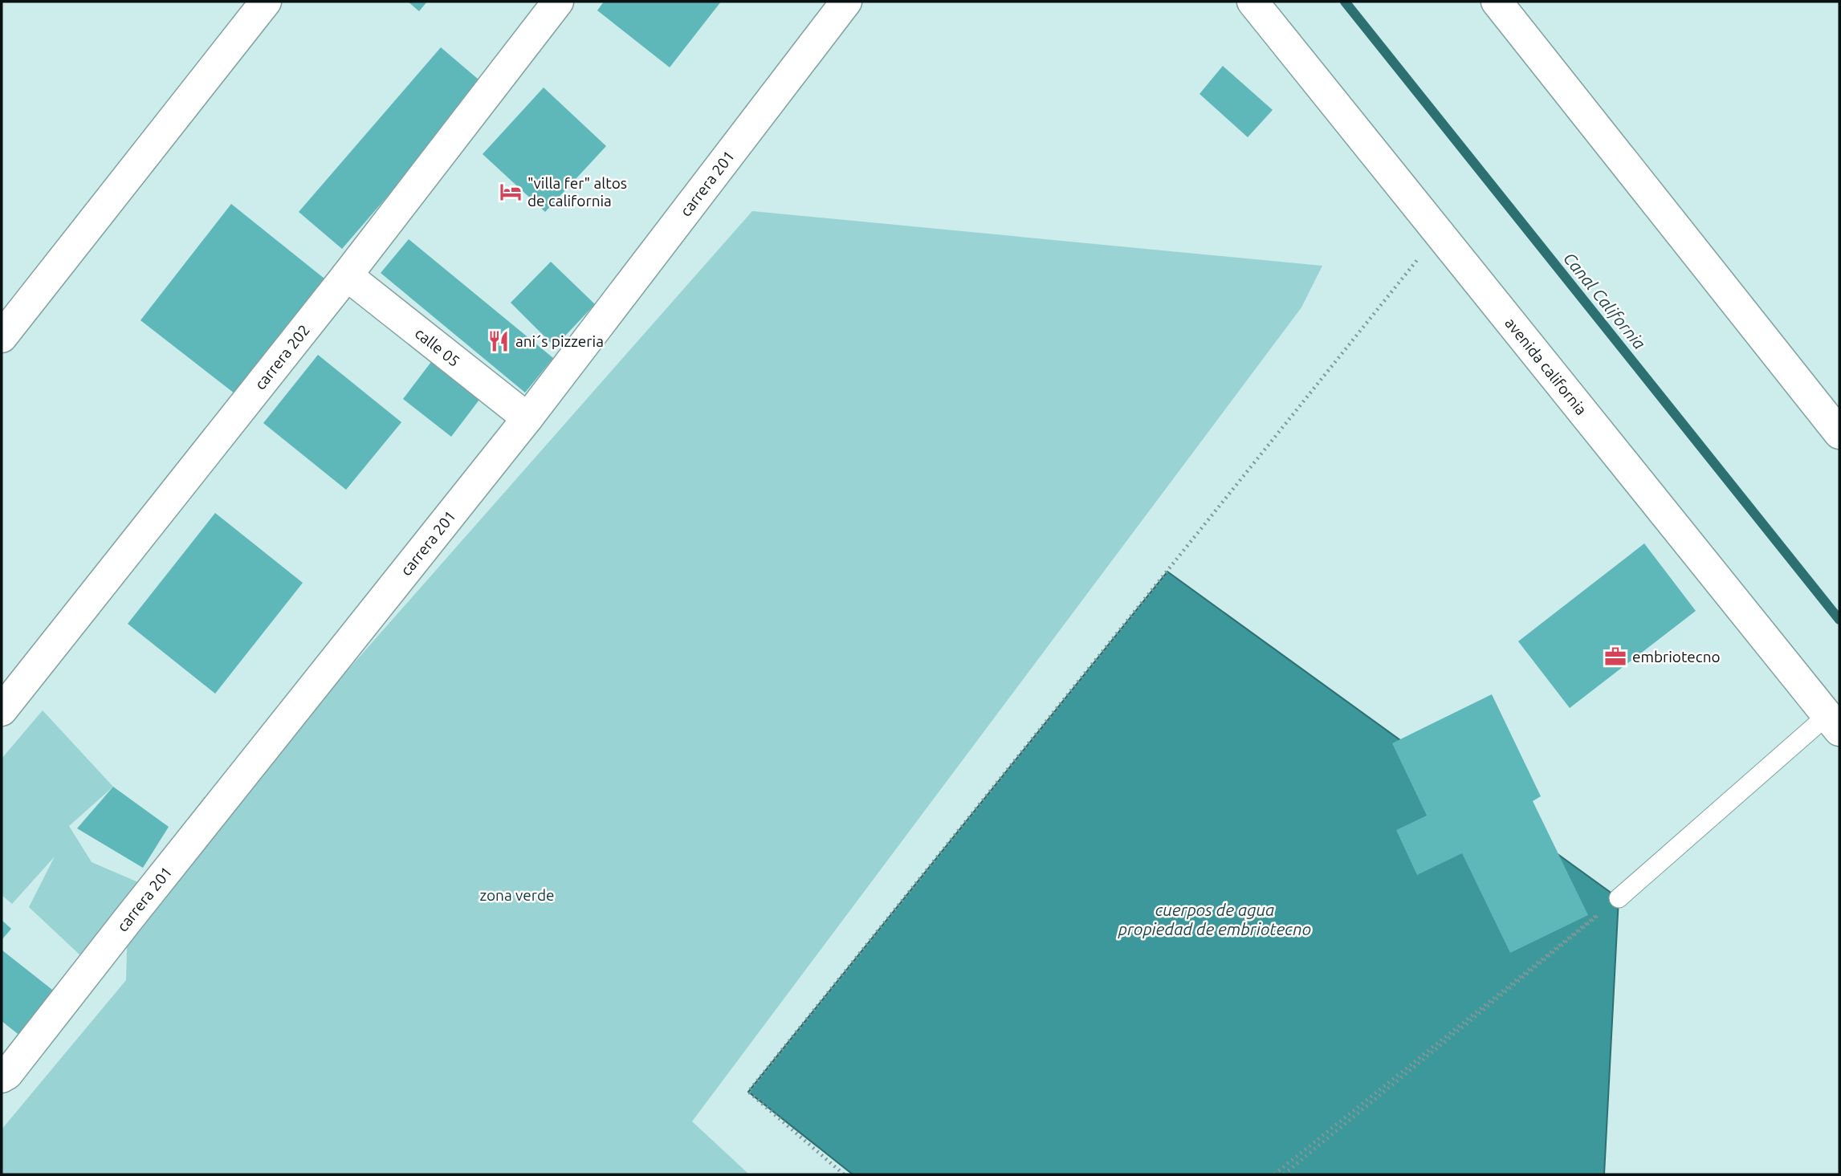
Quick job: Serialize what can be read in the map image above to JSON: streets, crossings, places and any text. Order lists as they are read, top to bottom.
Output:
{
  "streets": {
    "street": [
      "carrera 201",
      "calle 05",
      "carrera 202",
      "avenida california"
    ]
  },
  "crossings": [
    ["carrera 201", "calle 05"],
    ["calle 05", "carrera 202"]
  ],
  "water": ["Canal California", "cuerpos de agua propiedad de embriotecno"],
  "parks": ["zona verde"],
  "places": {
    "hotel": ["\"villa fer\" altos de california"],
    "restaurant": ["ani´s pizzeria"],
    "office": ["embriotecno"]
  }
}
